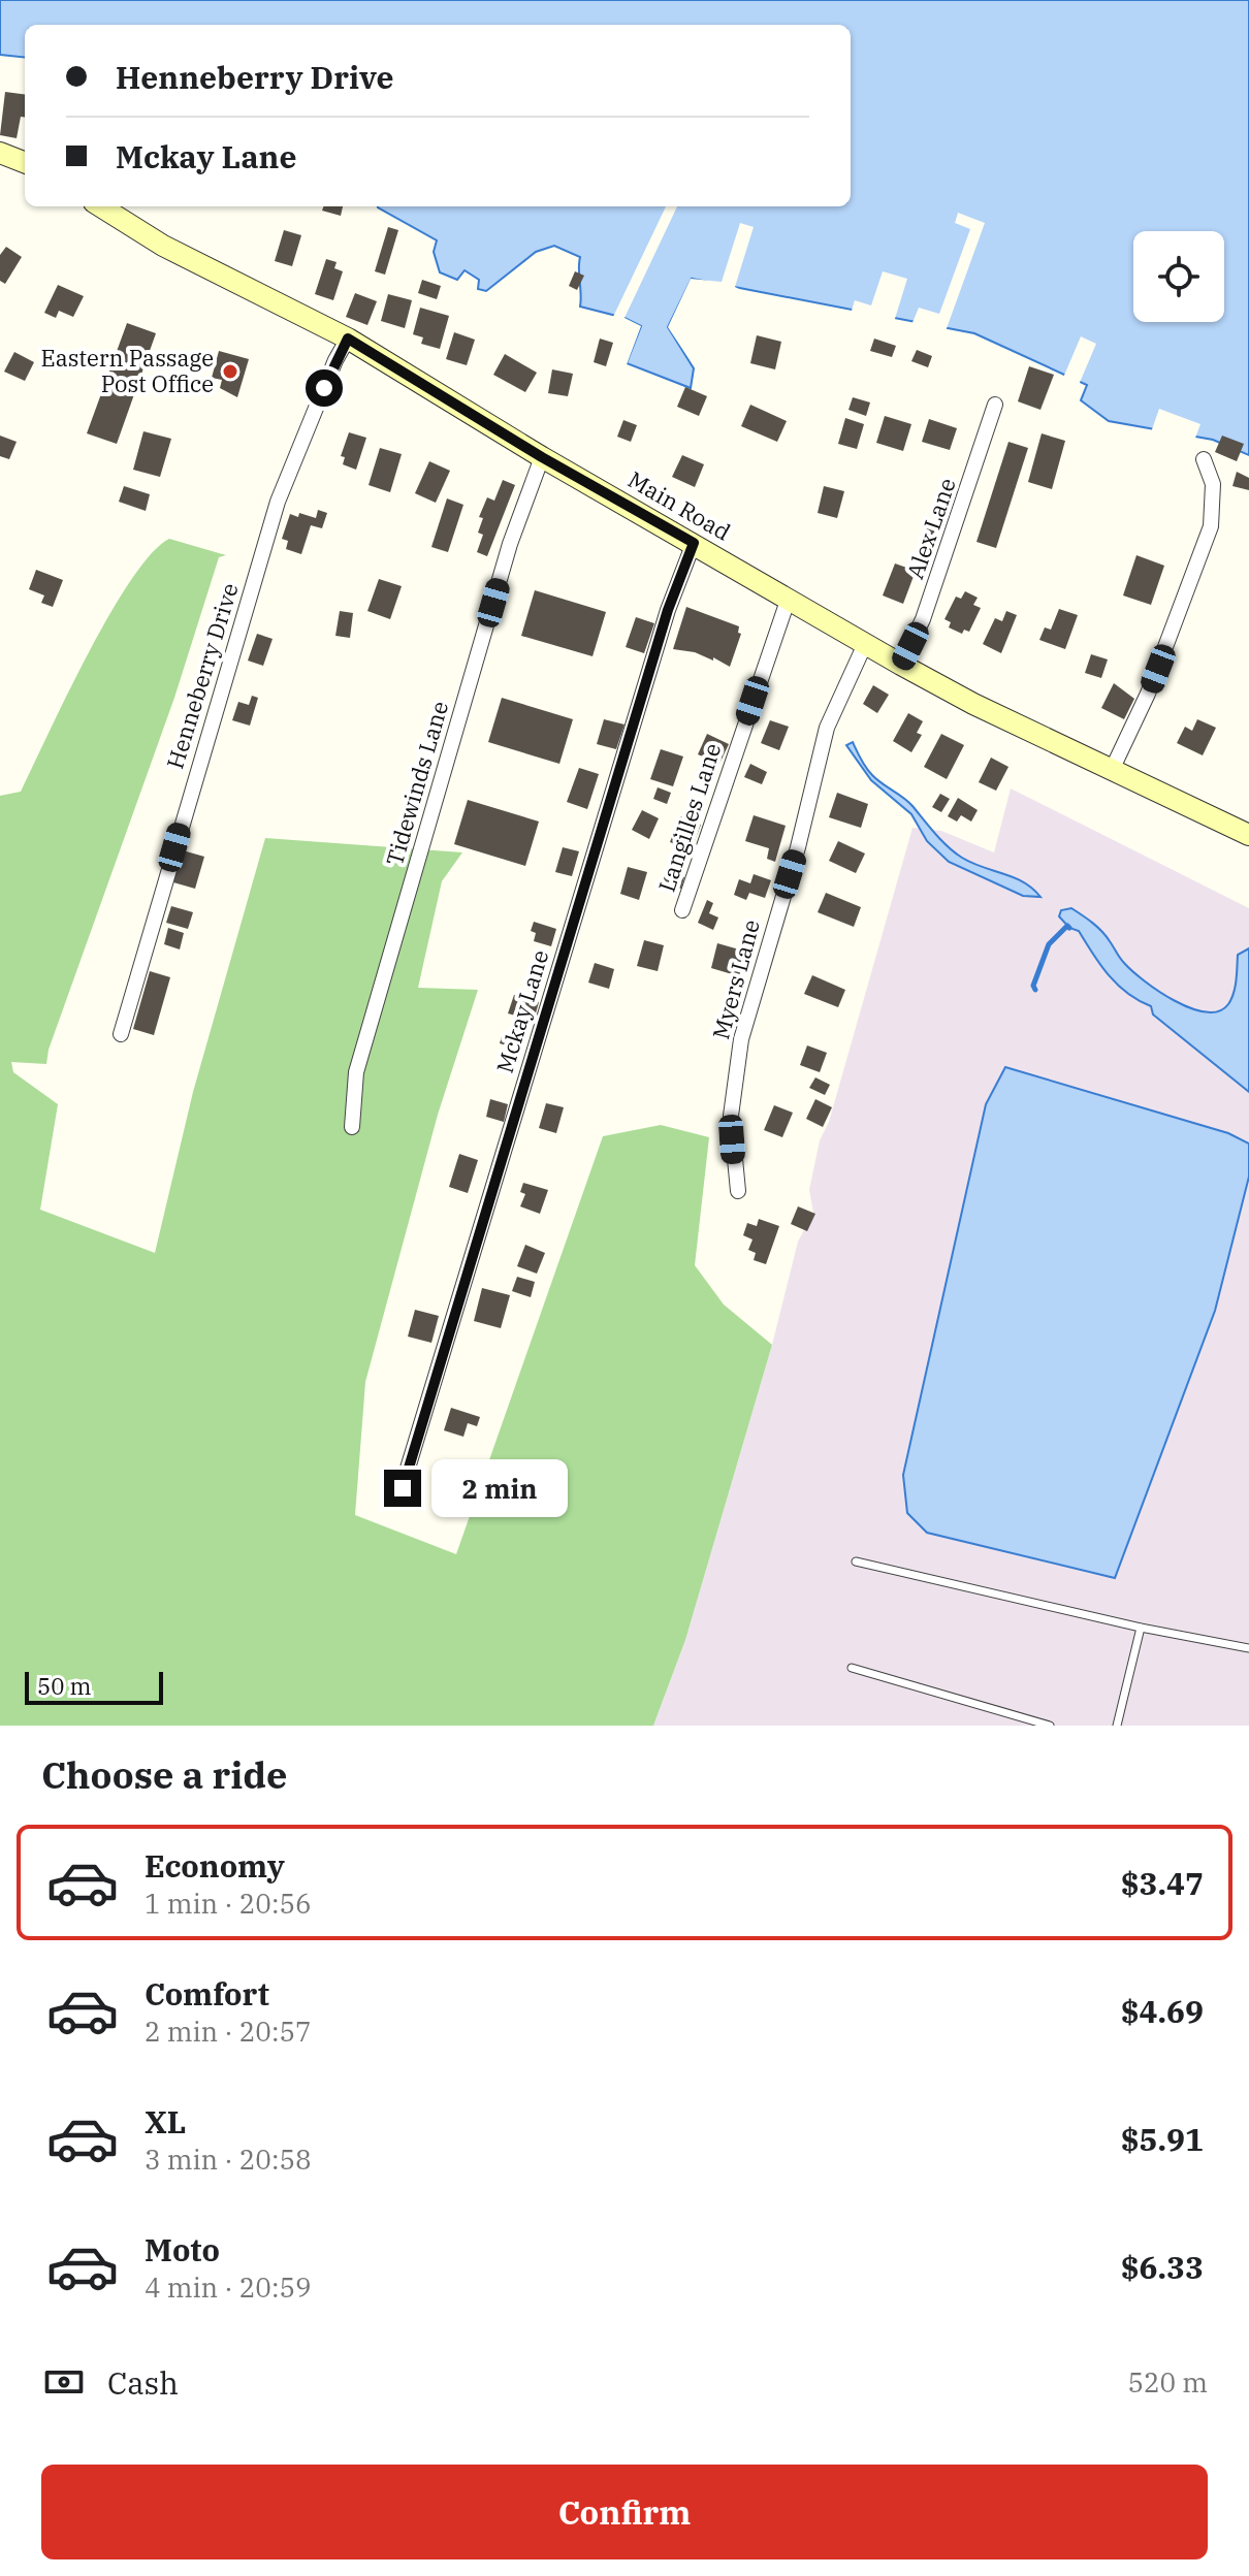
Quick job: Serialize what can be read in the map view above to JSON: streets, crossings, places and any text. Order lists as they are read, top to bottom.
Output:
{
  "streets": {
    "main road": ["Main Road"],
    "street": [
      "Alex Lane",
      "Henneberry Drive",
      "Tidewinds Lane",
      "Langilles Lane",
      "Myers Lane",
      "Mckay Lane"
    ]
  },
  "crossings": [
    ["Main Road", "Alex Lane"],
    ["Main Road", "Henneberry Drive"],
    ["Main Road", "Tidewinds Lane"],
    ["Main Road", "Langilles Lane"],
    ["Main Road", "Myers Lane"],
    ["Main Road", "Mckay Lane"]
  ],
  "places": ["Eastern Passage Post Office"],
  "scale_bar": "50 m",
  "page": {
    "banner": ["Henneberry Drive", "Mckay Lane"],
    "bubble": "2 min",
    "scale": "50 m",
    "heading": "Choose a ride",
    "list": [
      {
        "name": "Economy",
        "note": "1 min · 20:56",
        "value": "$3.47"
      },
      {
        "name": "Comfort",
        "note": "2 min · 20:57",
        "value": "$4.69"
      },
      {
        "name": "XL",
        "note": "3 min · 20:58",
        "value": "$5.91"
      },
      {
        "name": "Moto",
        "note": "4 min · 20:59",
        "value": "$6.33"
      }
    ],
    "pay": ["Cash", "520 m"],
    "buttons": "Confirm"
  }
}
